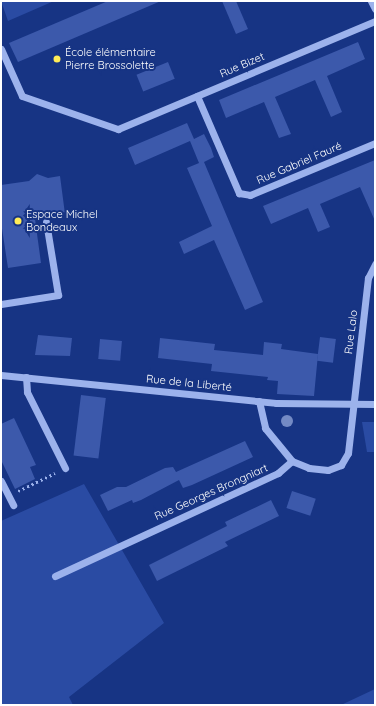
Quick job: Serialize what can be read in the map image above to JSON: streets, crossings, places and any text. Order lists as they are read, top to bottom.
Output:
{
  "streets": {
    "street": [
      "Rue Bizet",
      "Rue Gabriel Fauré",
      "Rue Lalo",
      "Rue de la Liberté",
      "Rue Georges Brongniart"
    ]
  },
  "crossings": [
    ["Rue Bizet", "Rue Gabriel Fauré"],
    ["Rue Lalo", "Rue de la Liberté"],
    ["Rue Lalo", "Rue Georges Brongniart"]
  ],
  "places": ["École élémentaire Pierre Brossolette", "Espace Michel Bondeaux"]
}
